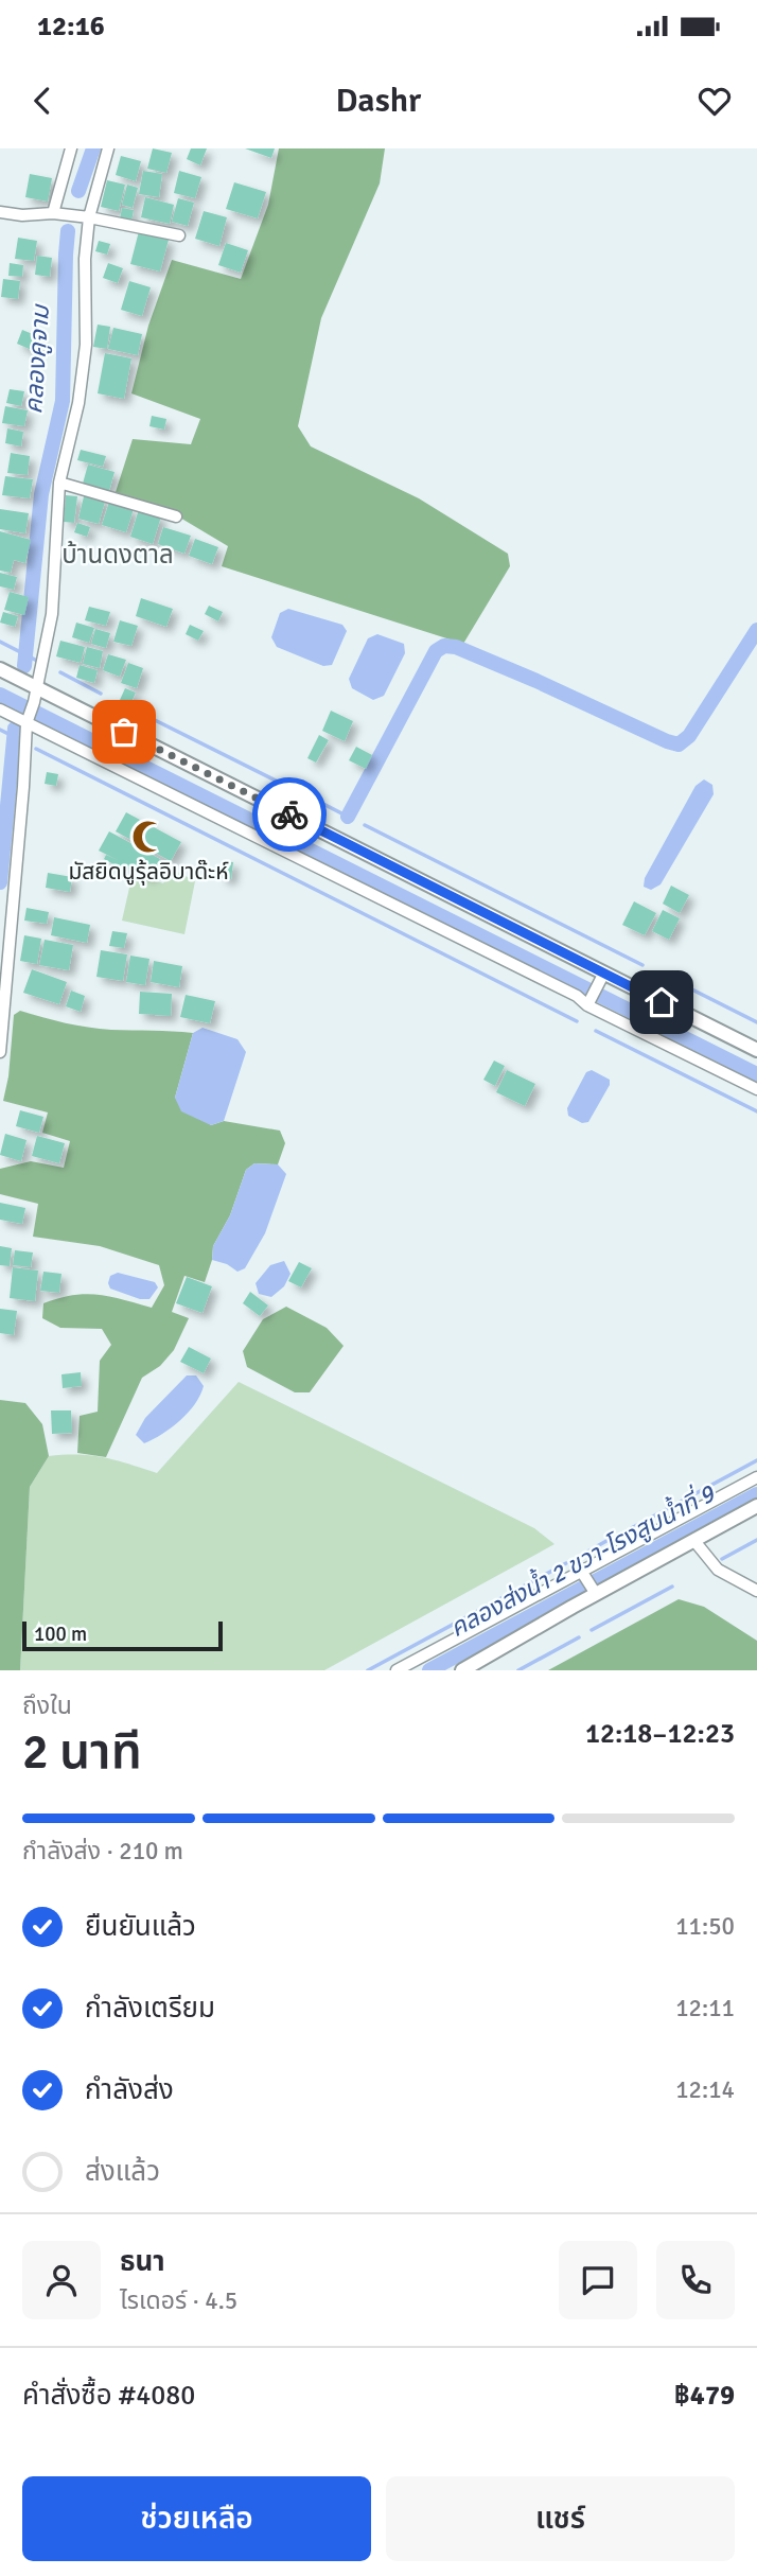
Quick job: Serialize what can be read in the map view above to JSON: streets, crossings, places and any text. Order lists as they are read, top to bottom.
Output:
{
  "districts": ["บ้านดงตาล"],
  "water": ["คลองคูจาม", "คลองส่งน้ำ 2 ขวา-โรงสูบน้ำที่ 9"],
  "places": {
    "mosque": ["มัสยิดนูรุ้ลอิบาด๊ะห์"]
  },
  "scale_bar": "100 m",
  "page": {
    "status": "12:16",
    "header": "Dashr",
    "scale": "100 m",
    "heading": ["2 นาที", "ถึงใน", "12:18–12:23"],
    "panel": [
      "ธนา",
      "ไรเดอร์ · 4.5",
      "คำสั่งซื้อ #4080",
      "฿479"
    ],
    "bar": "กำลังส่ง · 210 m",
    "list": [
      ["ยืนยันแล้ว", "11:50"],
      ["กำลังเตรียม", "12:11"],
      ["กำลังส่ง", "12:14"],
      "ส่งแล้ว"
    ],
    "buttons": ["ช่วยเหลือ", "แชร์"]
  }
}
